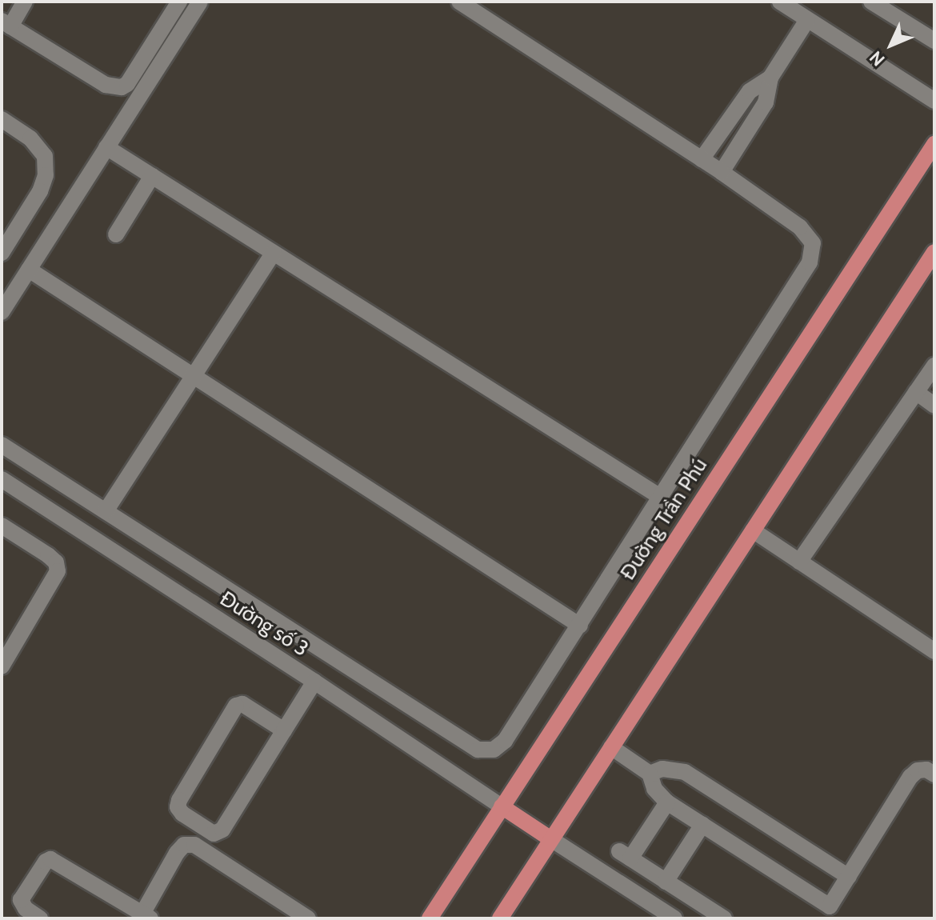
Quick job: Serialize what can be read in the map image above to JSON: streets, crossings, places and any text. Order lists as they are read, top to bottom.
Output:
{
  "streets": {
    "main road": ["Đường Trần Phú"],
    "street": ["Đường số 3"]
  },
  "crossings": [
    ["Đường Trần Phú", "Đường số 3"]
  ],
  "north": "bottom left"
}
